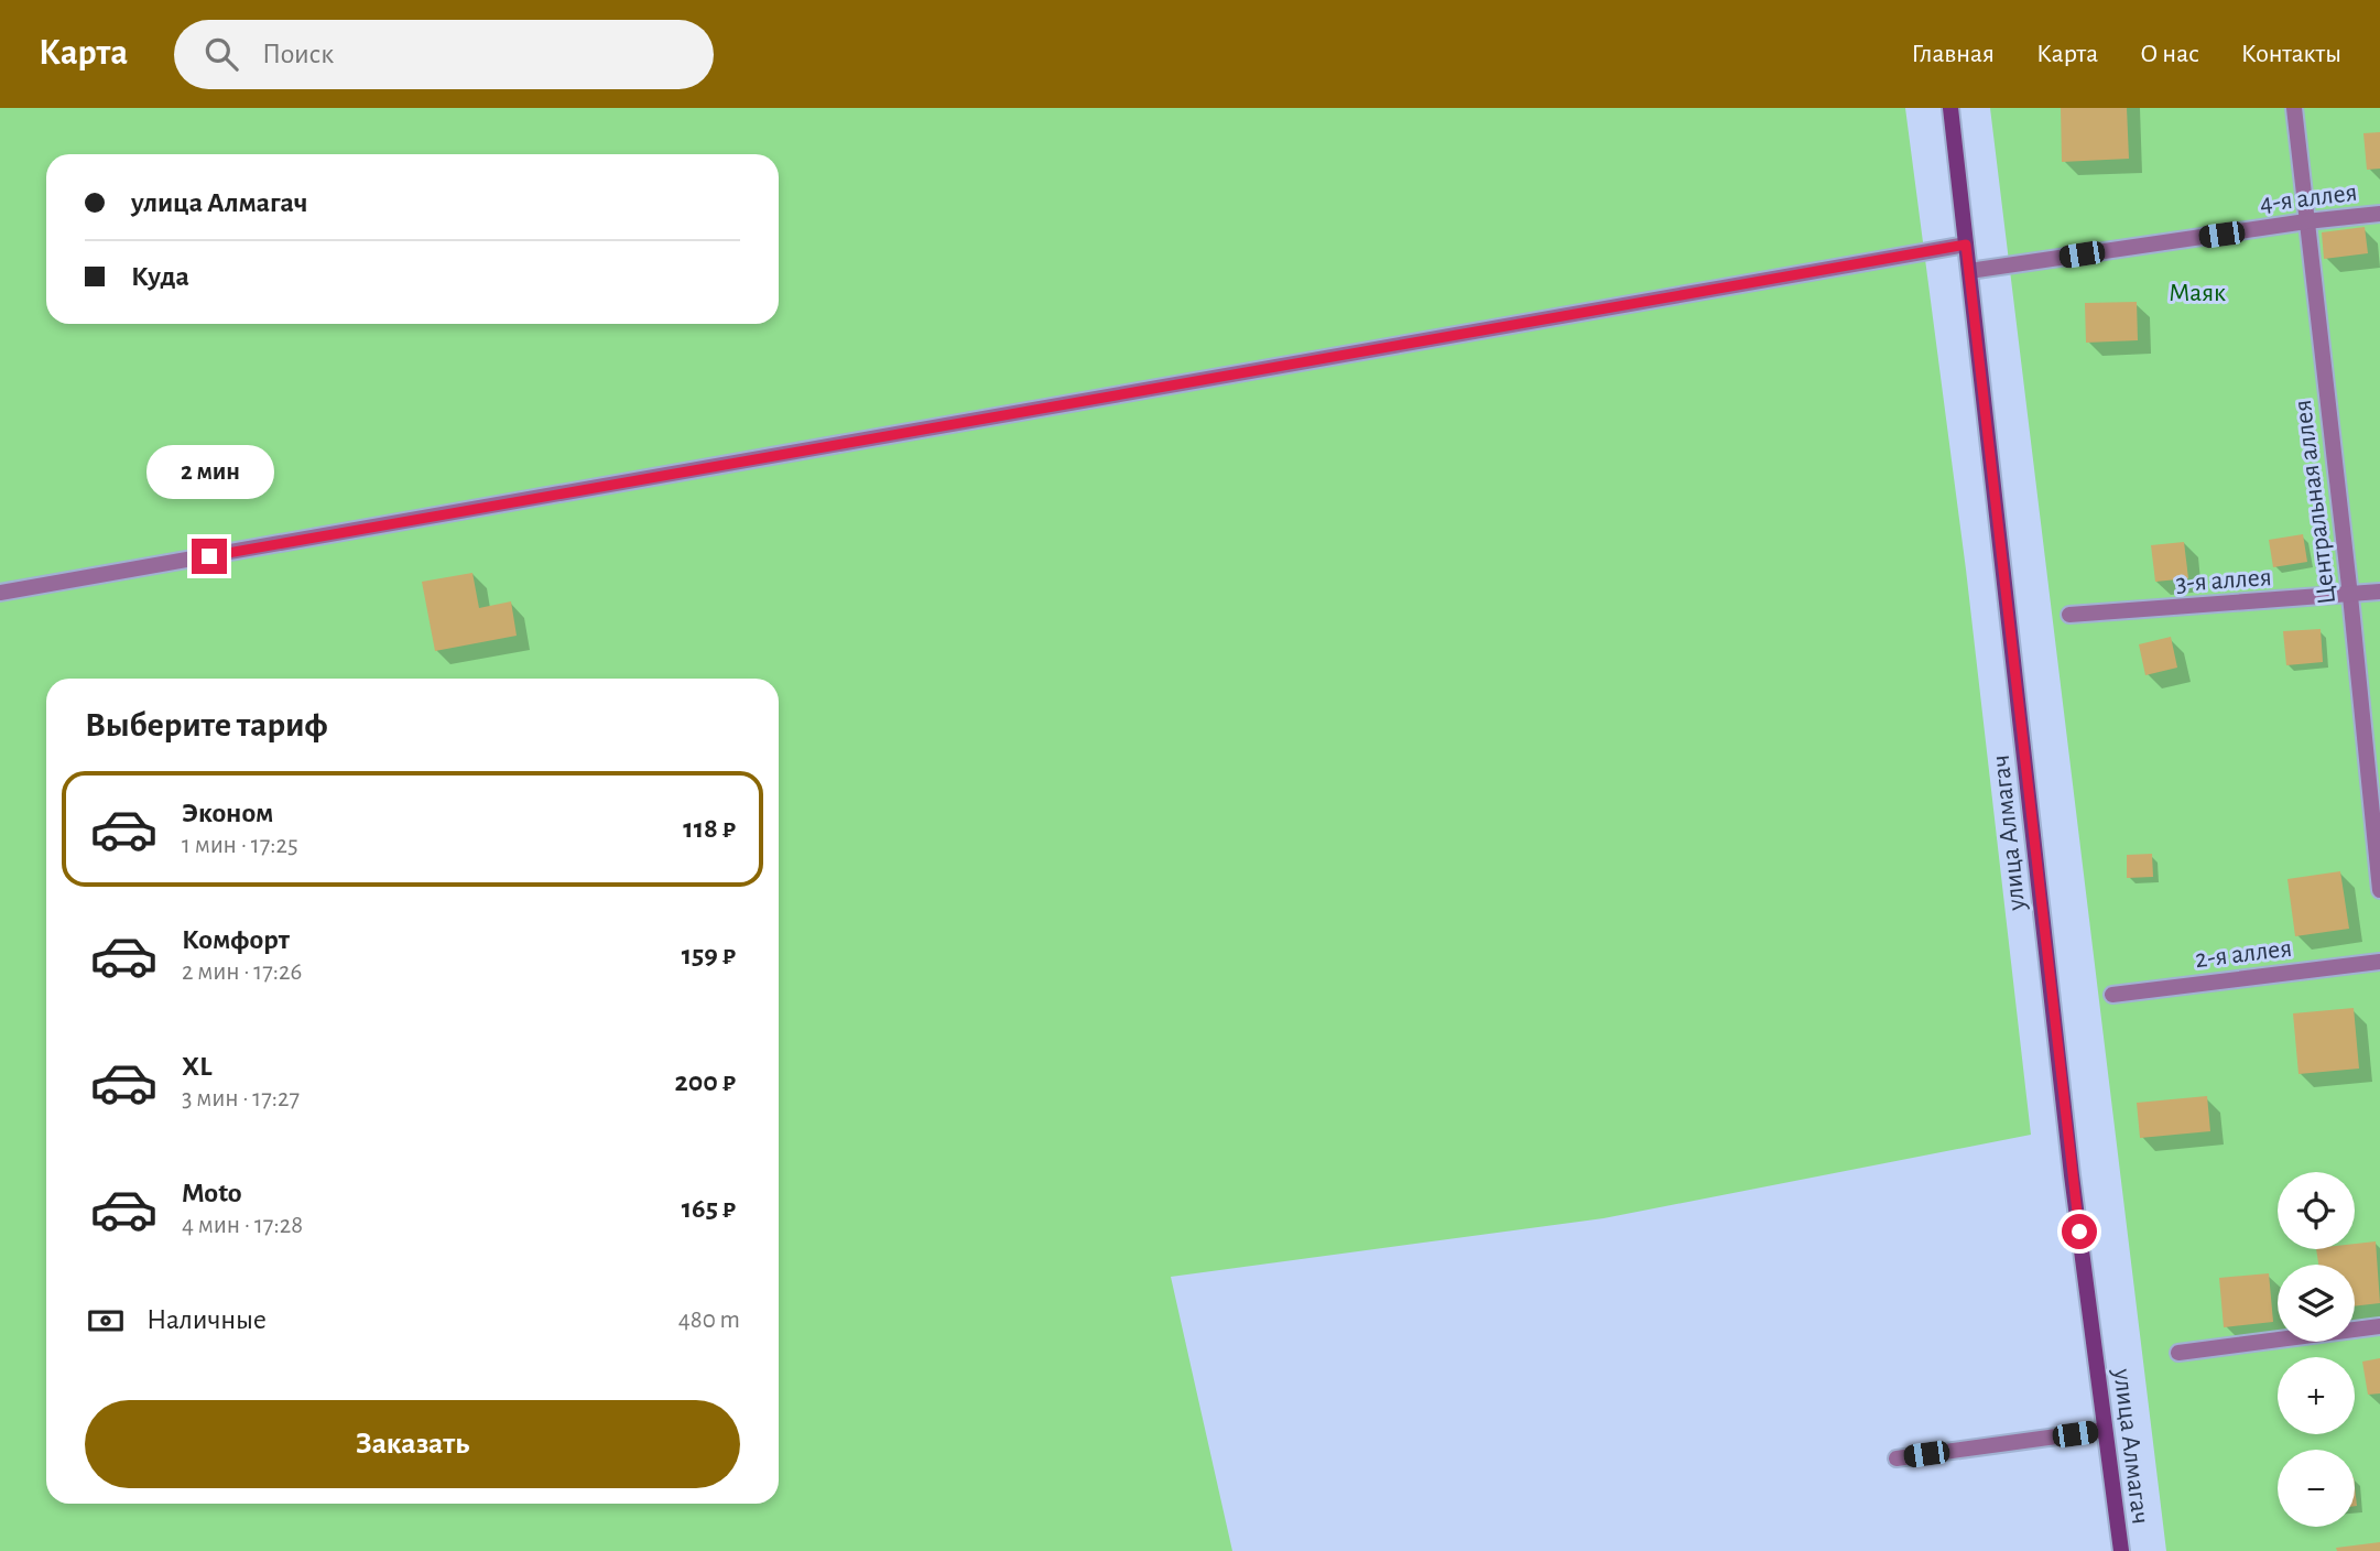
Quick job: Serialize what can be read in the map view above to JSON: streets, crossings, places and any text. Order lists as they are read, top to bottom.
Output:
{
  "streets": {
    "street": ["улица Алмагач"],
    "lane": [
      "4-я аллея",
      "Центральная аллея",
      "3-я аллея",
      "2-я аллея"
    ]
  },
  "crossings": [
    ["4-я аллея", "Центральная аллея"],
    ["4-я аллея", "улица Алмагач"],
    ["Центральная аллея", "3-я аллея"]
  ],
  "parks": ["Маяк"],
  "page": {
    "header": "Карта",
    "search": "Поиск",
    "nav": [
      "Главная",
      "Карта",
      "О нас",
      "Контакты"
    ],
    "banner": ["улица Алмагач", "Куда"],
    "bubble": "2 мин",
    "heading": "Выберите тариф",
    "list": [
      {
        "name": "Эконом",
        "note": "1 мин · 17:25",
        "value": "118 ₽"
      },
      {
        "name": "Комфорт",
        "note": "2 мин · 17:26",
        "value": "159 ₽"
      },
      {
        "name": "XL",
        "note": "3 мин · 17:27",
        "value": "200 ₽"
      },
      {
        "name": "Moto",
        "note": "4 мин · 17:28",
        "value": "165 ₽"
      }
    ],
    "map_buttons": ["+", "−"],
    "pay": ["Наличные", "480 m"],
    "buttons": "Заказать"
  }
}
